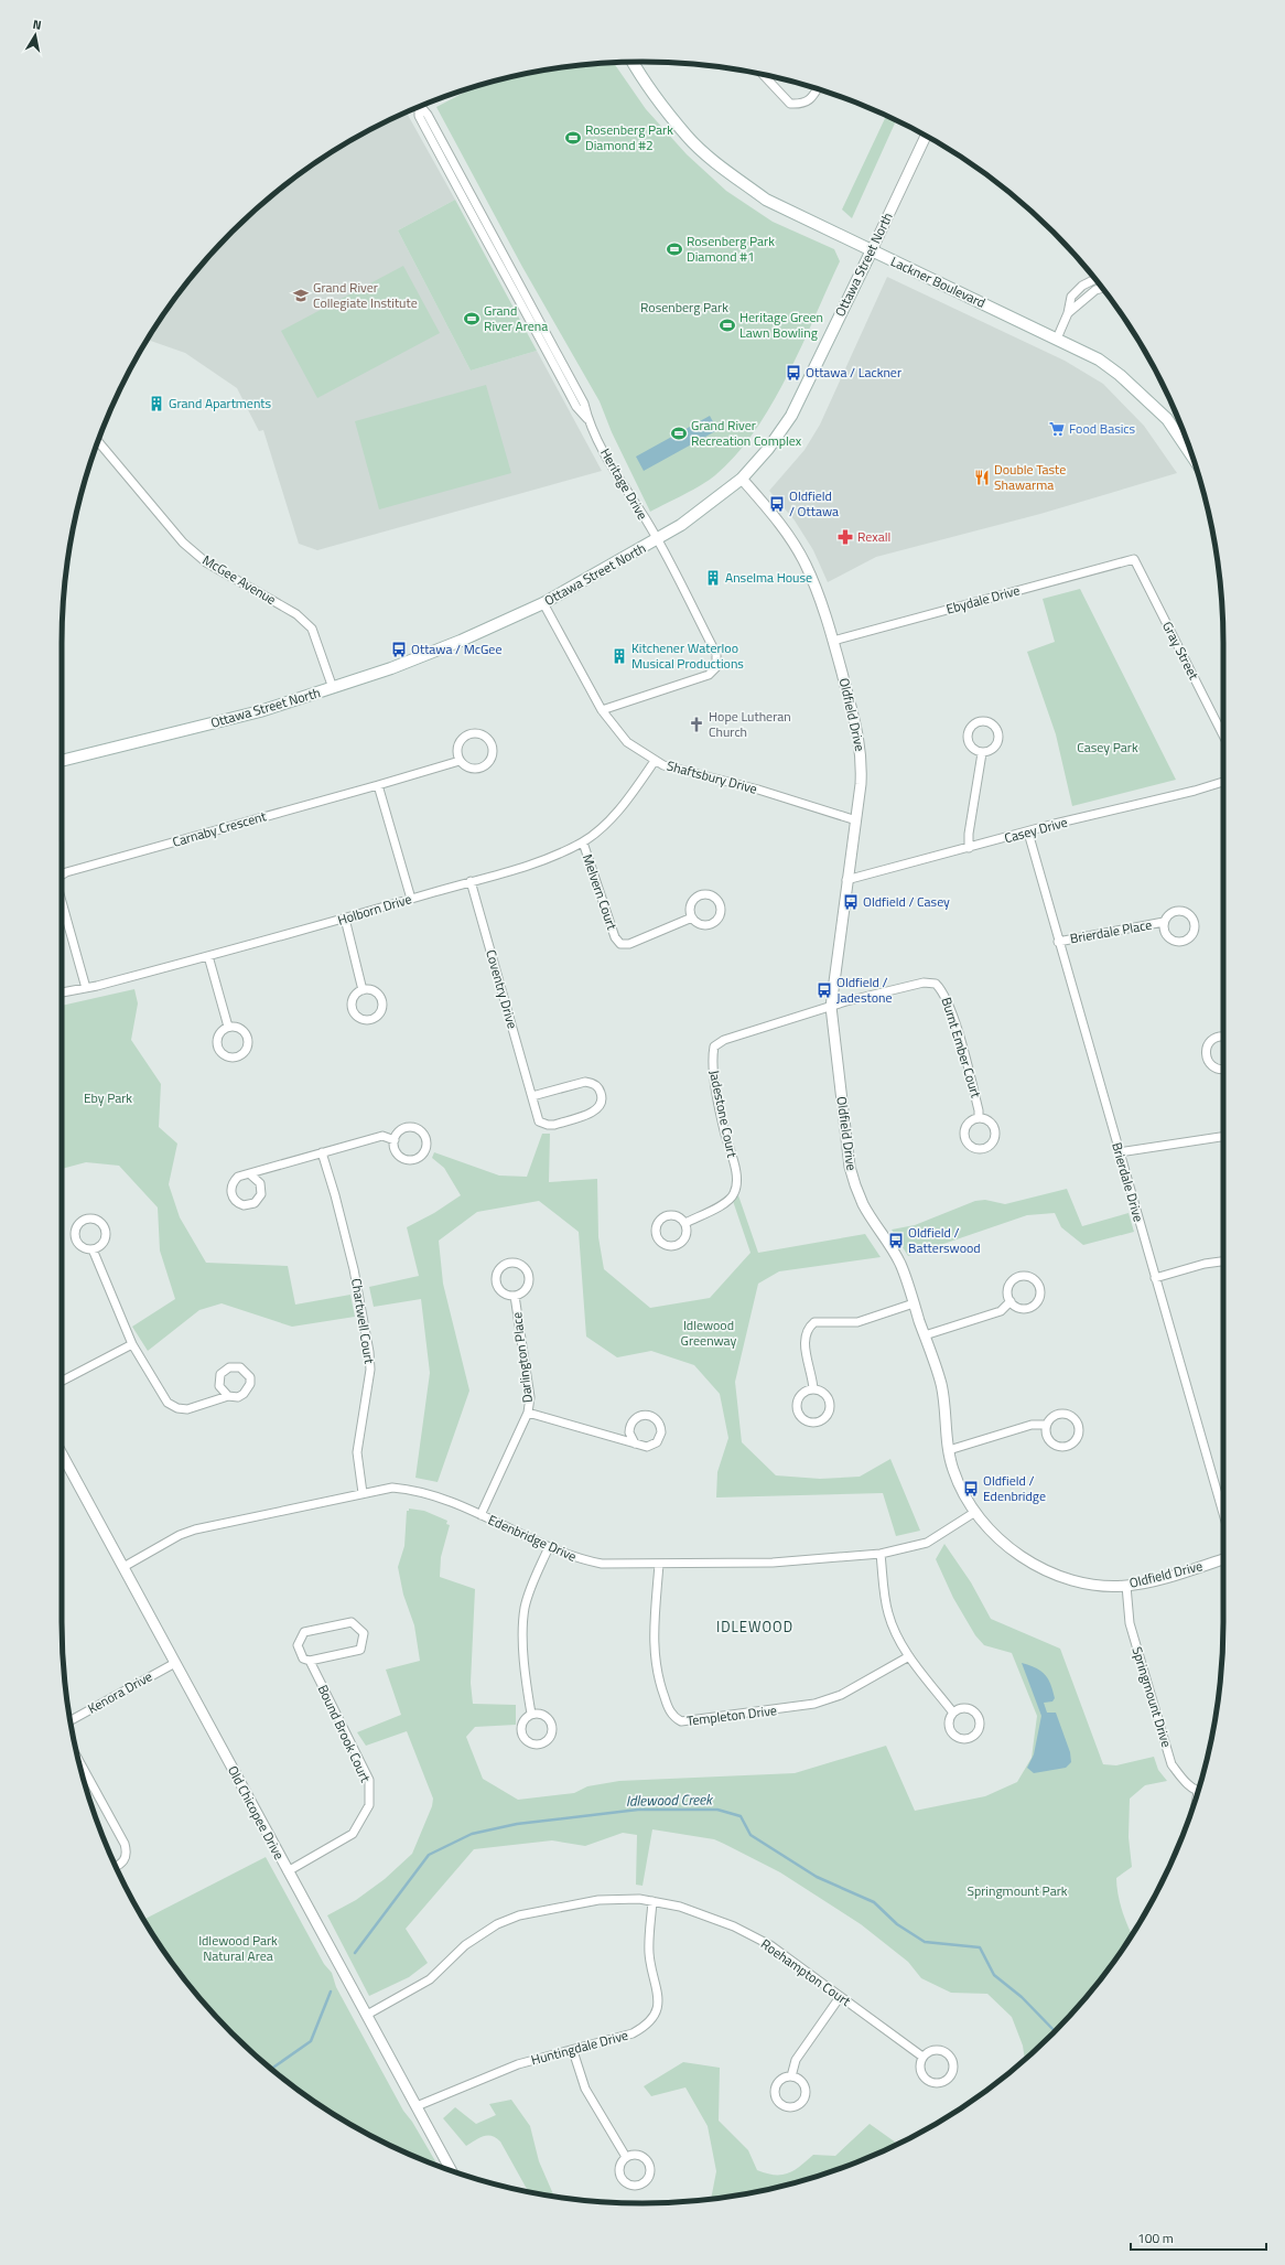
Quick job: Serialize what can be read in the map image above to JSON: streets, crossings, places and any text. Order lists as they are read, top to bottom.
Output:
{
  "streets": {
    "main road": ["Ottawa Street North", "Lackner Boulevard"],
    "street": [
      "Heritage Drive",
      "McGee Avenue",
      "Ebydale Drive",
      "Gray Street",
      "Oldfield Drive",
      "Shaftsbury Drive",
      "Carnaby Crescent",
      "Casey Drive",
      "Melvern Court",
      "Holborn Drive",
      "Brierdale Place",
      "Coventry Drive",
      "Burnt Ember Court",
      "Jadestone Court",
      "Brierdale Drive",
      "Chartwell Court",
      "Darlington Place",
      "Edenbridge Drive",
      "Kenora Drive",
      "Springmount Drive",
      "Templeton Drive",
      "Bound Brook Court",
      "Old Chicopee Drive",
      "Roehampton Court",
      "Huntingdale Drive"
    ]
  },
  "crossings": [
    ["Ottawa Street North", "Lackner Boulevard"],
    ["Ottawa Street North", "Heritage Drive"],
    ["Ottawa Street North", "McGee Avenue"],
    ["Ottawa Street North", "Oldfield Drive"],
    ["Ottawa Street North", "Shaftsbury Drive"],
    ["Heritage Drive", "Shaftsbury Drive"],
    ["Ebydale Drive", "Gray Street"],
    ["Ebydale Drive", "Oldfield Drive"],
    ["Oldfield Drive", "Shaftsbury Drive"],
    ["Oldfield Drive", "Casey Drive"],
    ["Oldfield Drive", "Burnt Ember Court"],
    ["Oldfield Drive", "Jadestone Court"],
    ["Oldfield Drive", "Edenbridge Drive"],
    ["Oldfield Drive", "Springmount Drive"],
    ["Shaftsbury Drive", "Holborn Drive"],
    ["Carnaby Crescent", "Holborn Drive"],
    ["Casey Drive", "Brierdale Drive"],
    ["Melvern Court", "Holborn Drive"],
    ["Holborn Drive", "Coventry Drive"],
    ["Brierdale Place", "Brierdale Drive"],
    ["Burnt Ember Court", "Jadestone Court"],
    ["Chartwell Court", "Edenbridge Drive"],
    ["Darlington Place", "Edenbridge Drive"],
    ["Edenbridge Drive", "Templeton Drive"],
    ["Edenbridge Drive", "Old Chicopee Drive"],
    ["Kenora Drive", "Old Chicopee Drive"],
    ["Bound Brook Court", "Old Chicopee Drive"],
    ["Old Chicopee Drive", "Roehampton Court"],
    ["Old Chicopee Drive", "Huntingdale Drive"],
    ["Roehampton Court", "Huntingdale Drive"]
  ],
  "districts": ["IDLEWOOD"],
  "water": ["Idlewood Creek"],
  "parks": [
    "Rosenberg Park",
    "Casey Park",
    "Eby Park",
    "Idlewood Greenway",
    "Springmount Park",
    "Idlewood Park Natural Area"
  ],
  "places": {
    "sports": [
      "Rosenberg Park Diamond #2",
      "Rosenberg Park Diamond #1",
      "Grand River Arena",
      "Heritage Green Lawn Bowling",
      "Grand River Recreation Complex"
    ],
    "school or university": ["Grand River Collegiate Institute"],
    "bus stop": [
      "Ottawa / Lackner",
      "Oldfield / Ottawa",
      "Ottawa / McGee",
      "Oldfield / Casey",
      "Oldfield / Jadestone",
      "Oldfield / Batterswood",
      "Oldfield / Edenbridge"
    ],
    "building": ["Grand Apartments", "Anselma House", "Kitchener Waterloo Musical Productions"],
    "supermarket": ["Food Basics"],
    "restaurant": ["Double Taste Shawarma"],
    "pharmacy": ["Rexall"],
    "church": ["Hope Lutheran Church"]
  },
  "scale_bar": "100 m",
  "north": "top"
}
